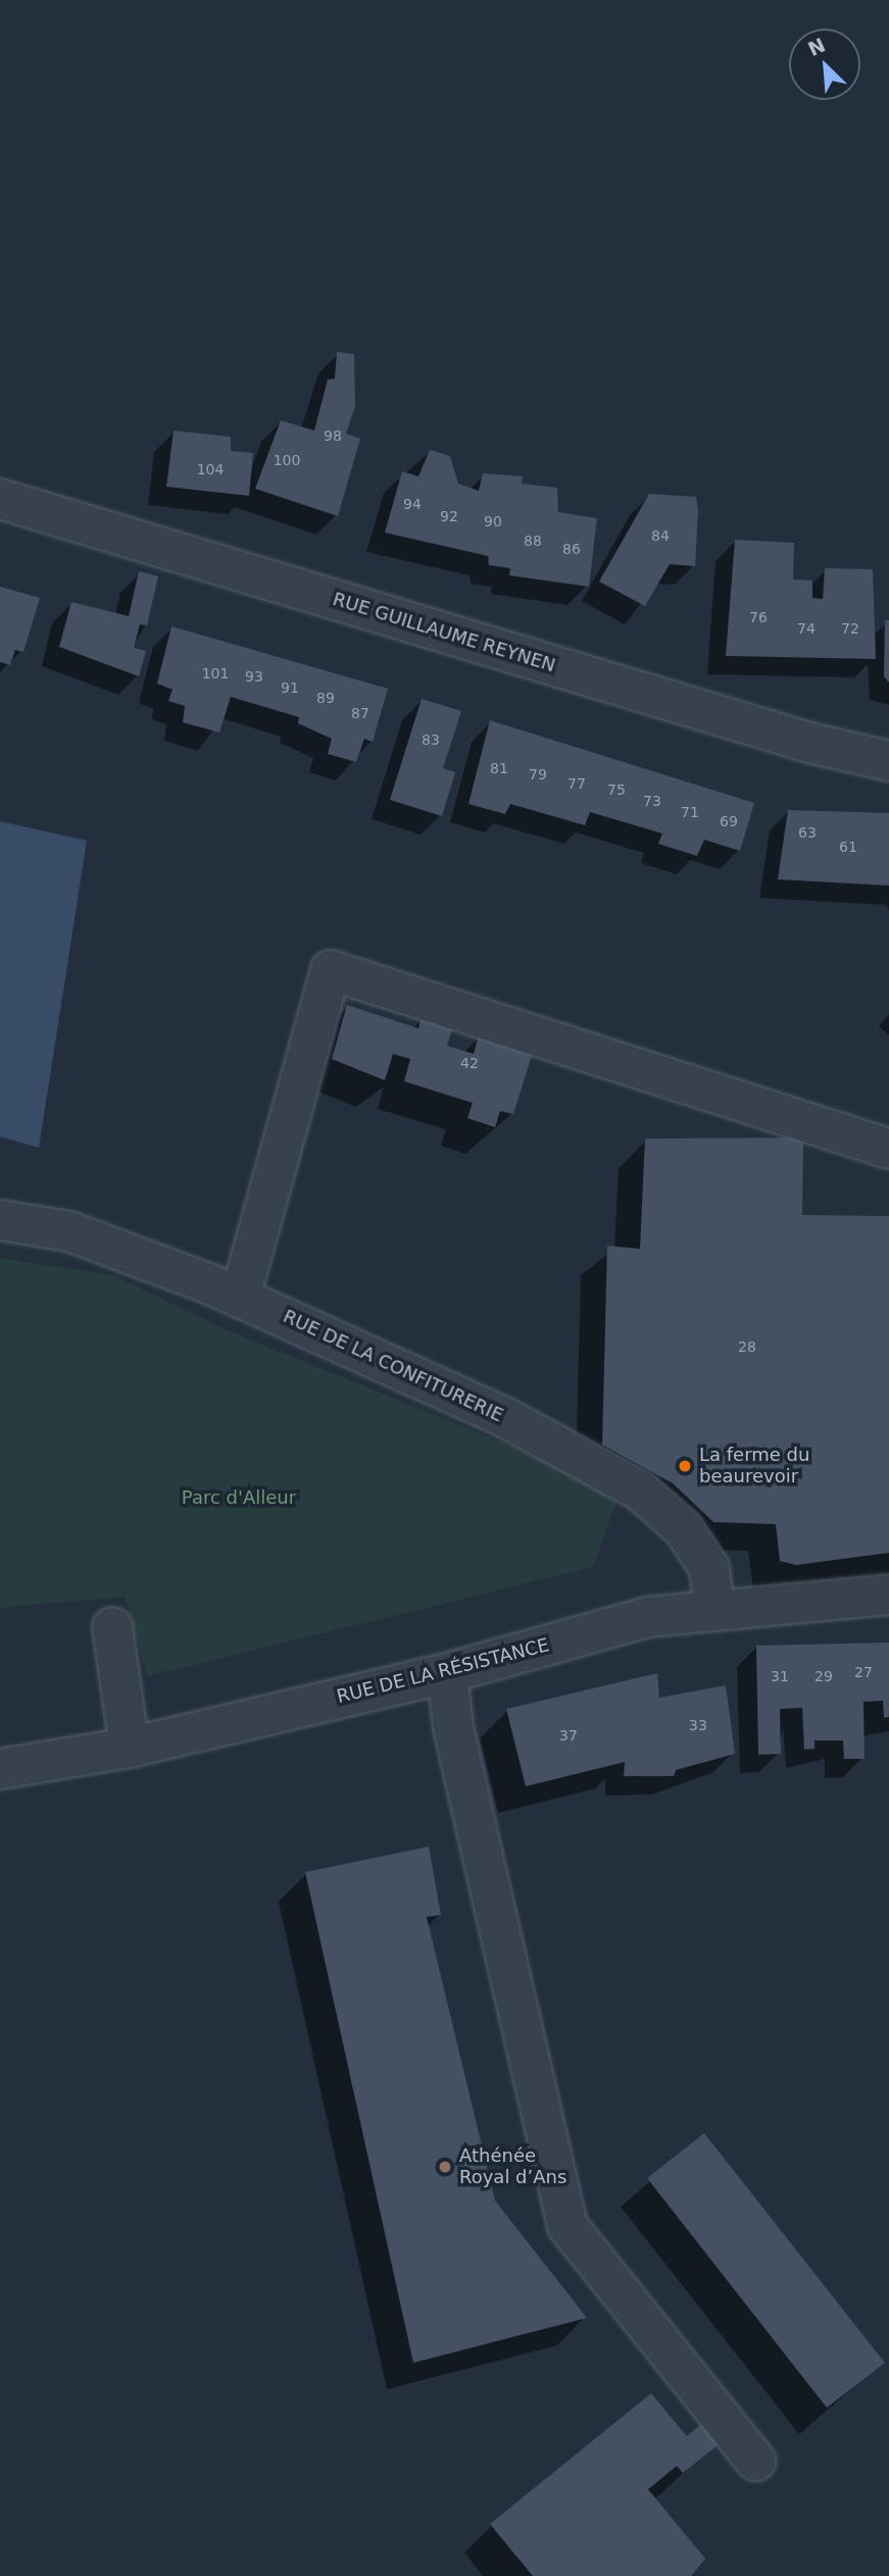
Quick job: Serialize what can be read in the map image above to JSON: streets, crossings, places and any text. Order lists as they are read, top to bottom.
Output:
{
  "streets": {
    "street": ["RUE GUILLAUME REYNEN", "RUE DE LA CONFITURERIE", "RUE DE LA RÉSISTANCE"]
  },
  "crossings": [
    ["RUE DE LA CONFITURERIE", "RUE DE LA RÉSISTANCE"]
  ],
  "parks": ["Parc d'Alleur"],
  "places": ["La ferme du beaurevoir", "Athénée Royal d’Ans"],
  "house_numbers": [
    "98",
    "100",
    "104",
    "94",
    "92",
    "90",
    "84",
    "88",
    "86",
    "76",
    "74",
    "72",
    "101",
    "93",
    "91",
    "89",
    "87",
    "83",
    "81",
    "79",
    "77",
    "75",
    "73",
    "71",
    "69",
    "63",
    "61",
    "42",
    "28",
    "27",
    "31",
    "29",
    "33",
    "37"
  ],
  "north": "top left"
}
